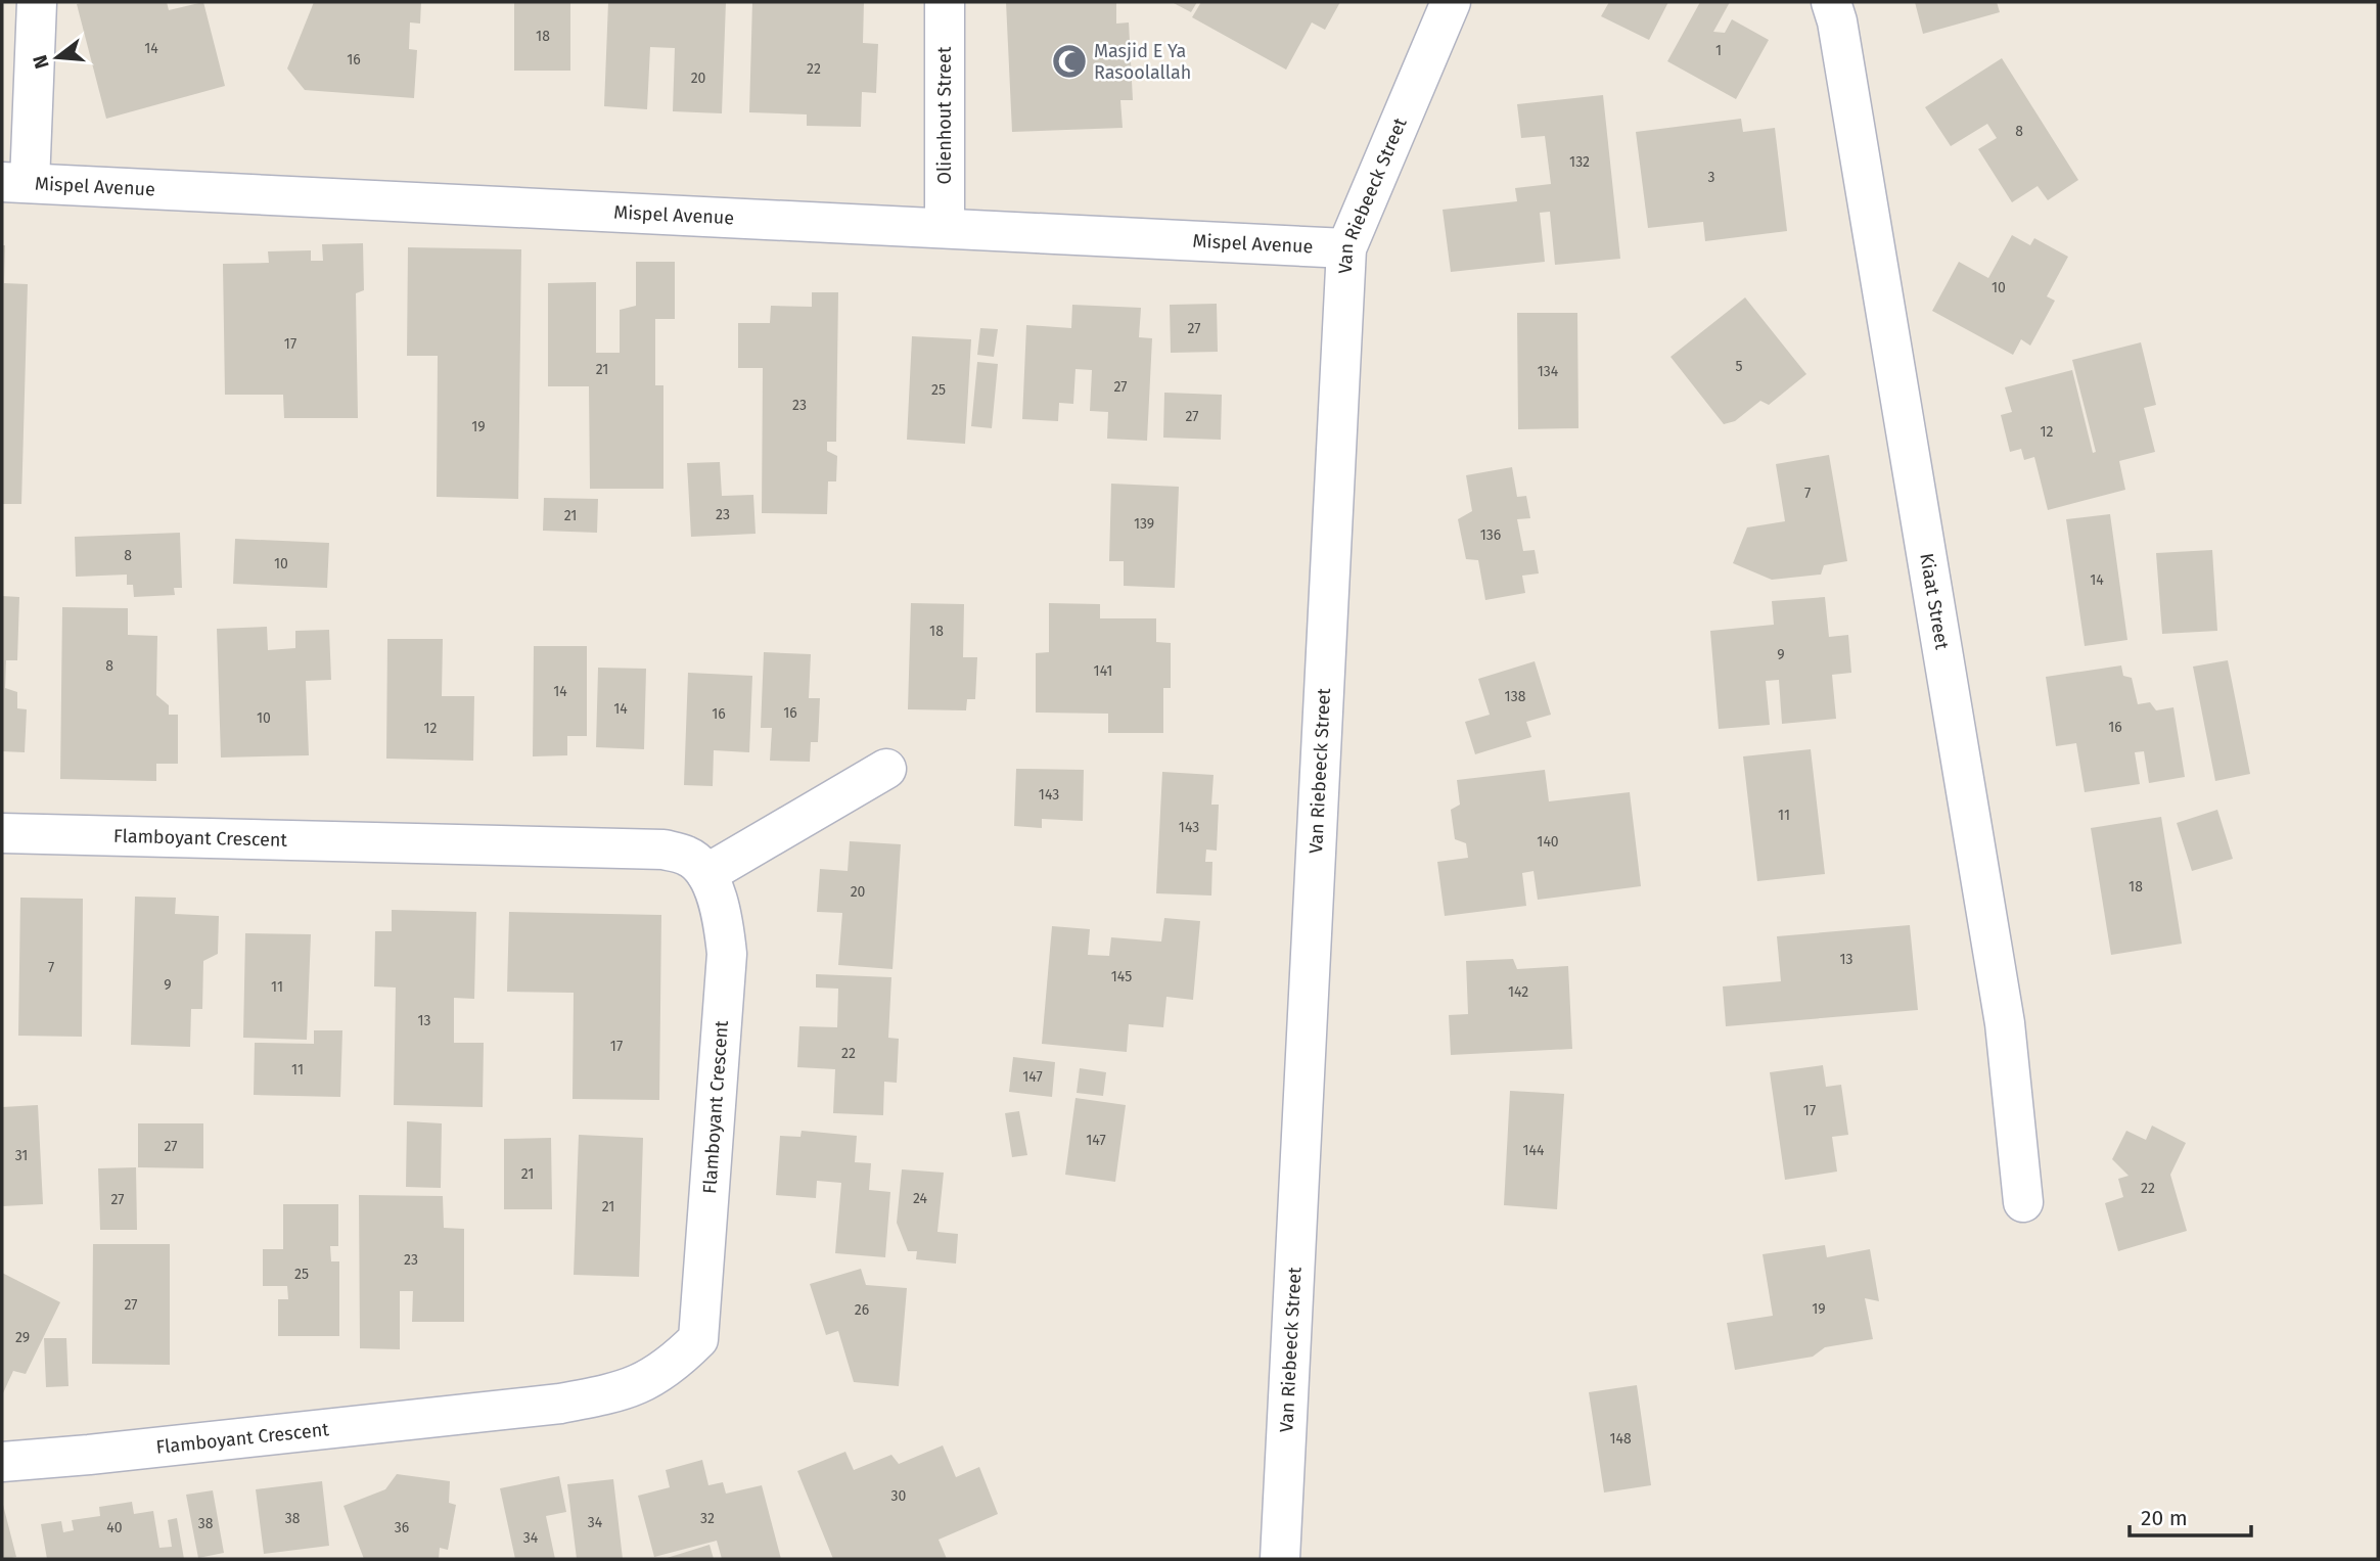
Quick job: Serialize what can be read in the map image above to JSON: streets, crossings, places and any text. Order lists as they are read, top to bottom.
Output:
{
  "streets": {
    "street": [
      "Olienhout Street",
      "Mispel Avenue",
      "Van Riebeeck Street",
      "Kiaat Street",
      "Flamboyant Crescent"
    ]
  },
  "crossings": [
    ["Olienhout Street", "Mispel Avenue"],
    ["Mispel Avenue", "Van Riebeeck Street"]
  ],
  "places": {
    "mosque": ["Masjid E Ya Rasoolallah"]
  },
  "house_numbers": [
    "18",
    "14",
    "1",
    "16",
    "22",
    "20",
    "8",
    "132",
    "3",
    "10",
    "27",
    "17",
    "5",
    "21",
    "134",
    "27",
    "25",
    "23",
    "27",
    "19",
    "12",
    "7",
    "23",
    "21",
    "139",
    "136",
    "8",
    "10",
    "14",
    "18",
    "9",
    "8",
    "141",
    "14",
    "138",
    "14",
    "16",
    "16",
    "10",
    "16",
    "12",
    "143",
    "11",
    "143",
    "140",
    "18",
    "20",
    "13",
    "7",
    "145",
    "9",
    "11",
    "142",
    "13",
    "17",
    "22",
    "11",
    "147",
    "17",
    "147",
    "27",
    "144",
    "31",
    "21",
    "22",
    "24",
    "27",
    "21",
    "23",
    "25",
    "27",
    "19",
    "26",
    "29",
    "148",
    "30",
    "38",
    "32",
    "34",
    "38",
    "40",
    "36",
    "34"
  ],
  "scale_bar": "20 m",
  "north": "left"
}
